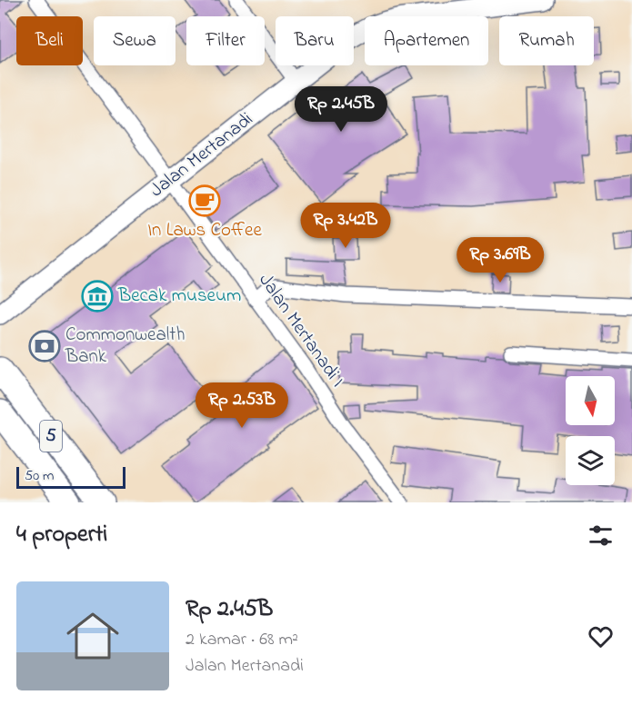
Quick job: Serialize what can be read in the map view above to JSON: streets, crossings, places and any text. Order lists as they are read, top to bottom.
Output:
{
  "streets": {
    "highway": ["5"],
    "street": ["Jalan Mertanadi", "Jalan Mertanadi I"]
  },
  "crossings": [
    ["Jalan Mertanadi", "Jalan Mertanadi I"]
  ],
  "places": {
    "cafe": ["In Laws Coffee"],
    "museum": ["Becak museum"],
    "bank": ["Commonwealth Bank"]
  },
  "scale_bar": "50 m",
  "north": "bottom",
  "page": {
    "chip": [
      "Beli",
      "Sewa",
      "Filter",
      "Baru",
      "Apartemen",
      "Rumah"
    ],
    "price": [
      "Rp 2.45B",
      "Rp 3.42B",
      "Rp 3.69B",
      "Rp 2.53B"
    ],
    "scale": "50 m",
    "heading": "4 properti",
    "list": [
      {
        "name": "Rp 2.45B",
        "note": "2 kamar · 68 m² · Jalan Mertanadi"
      }
    ]
  }
}
